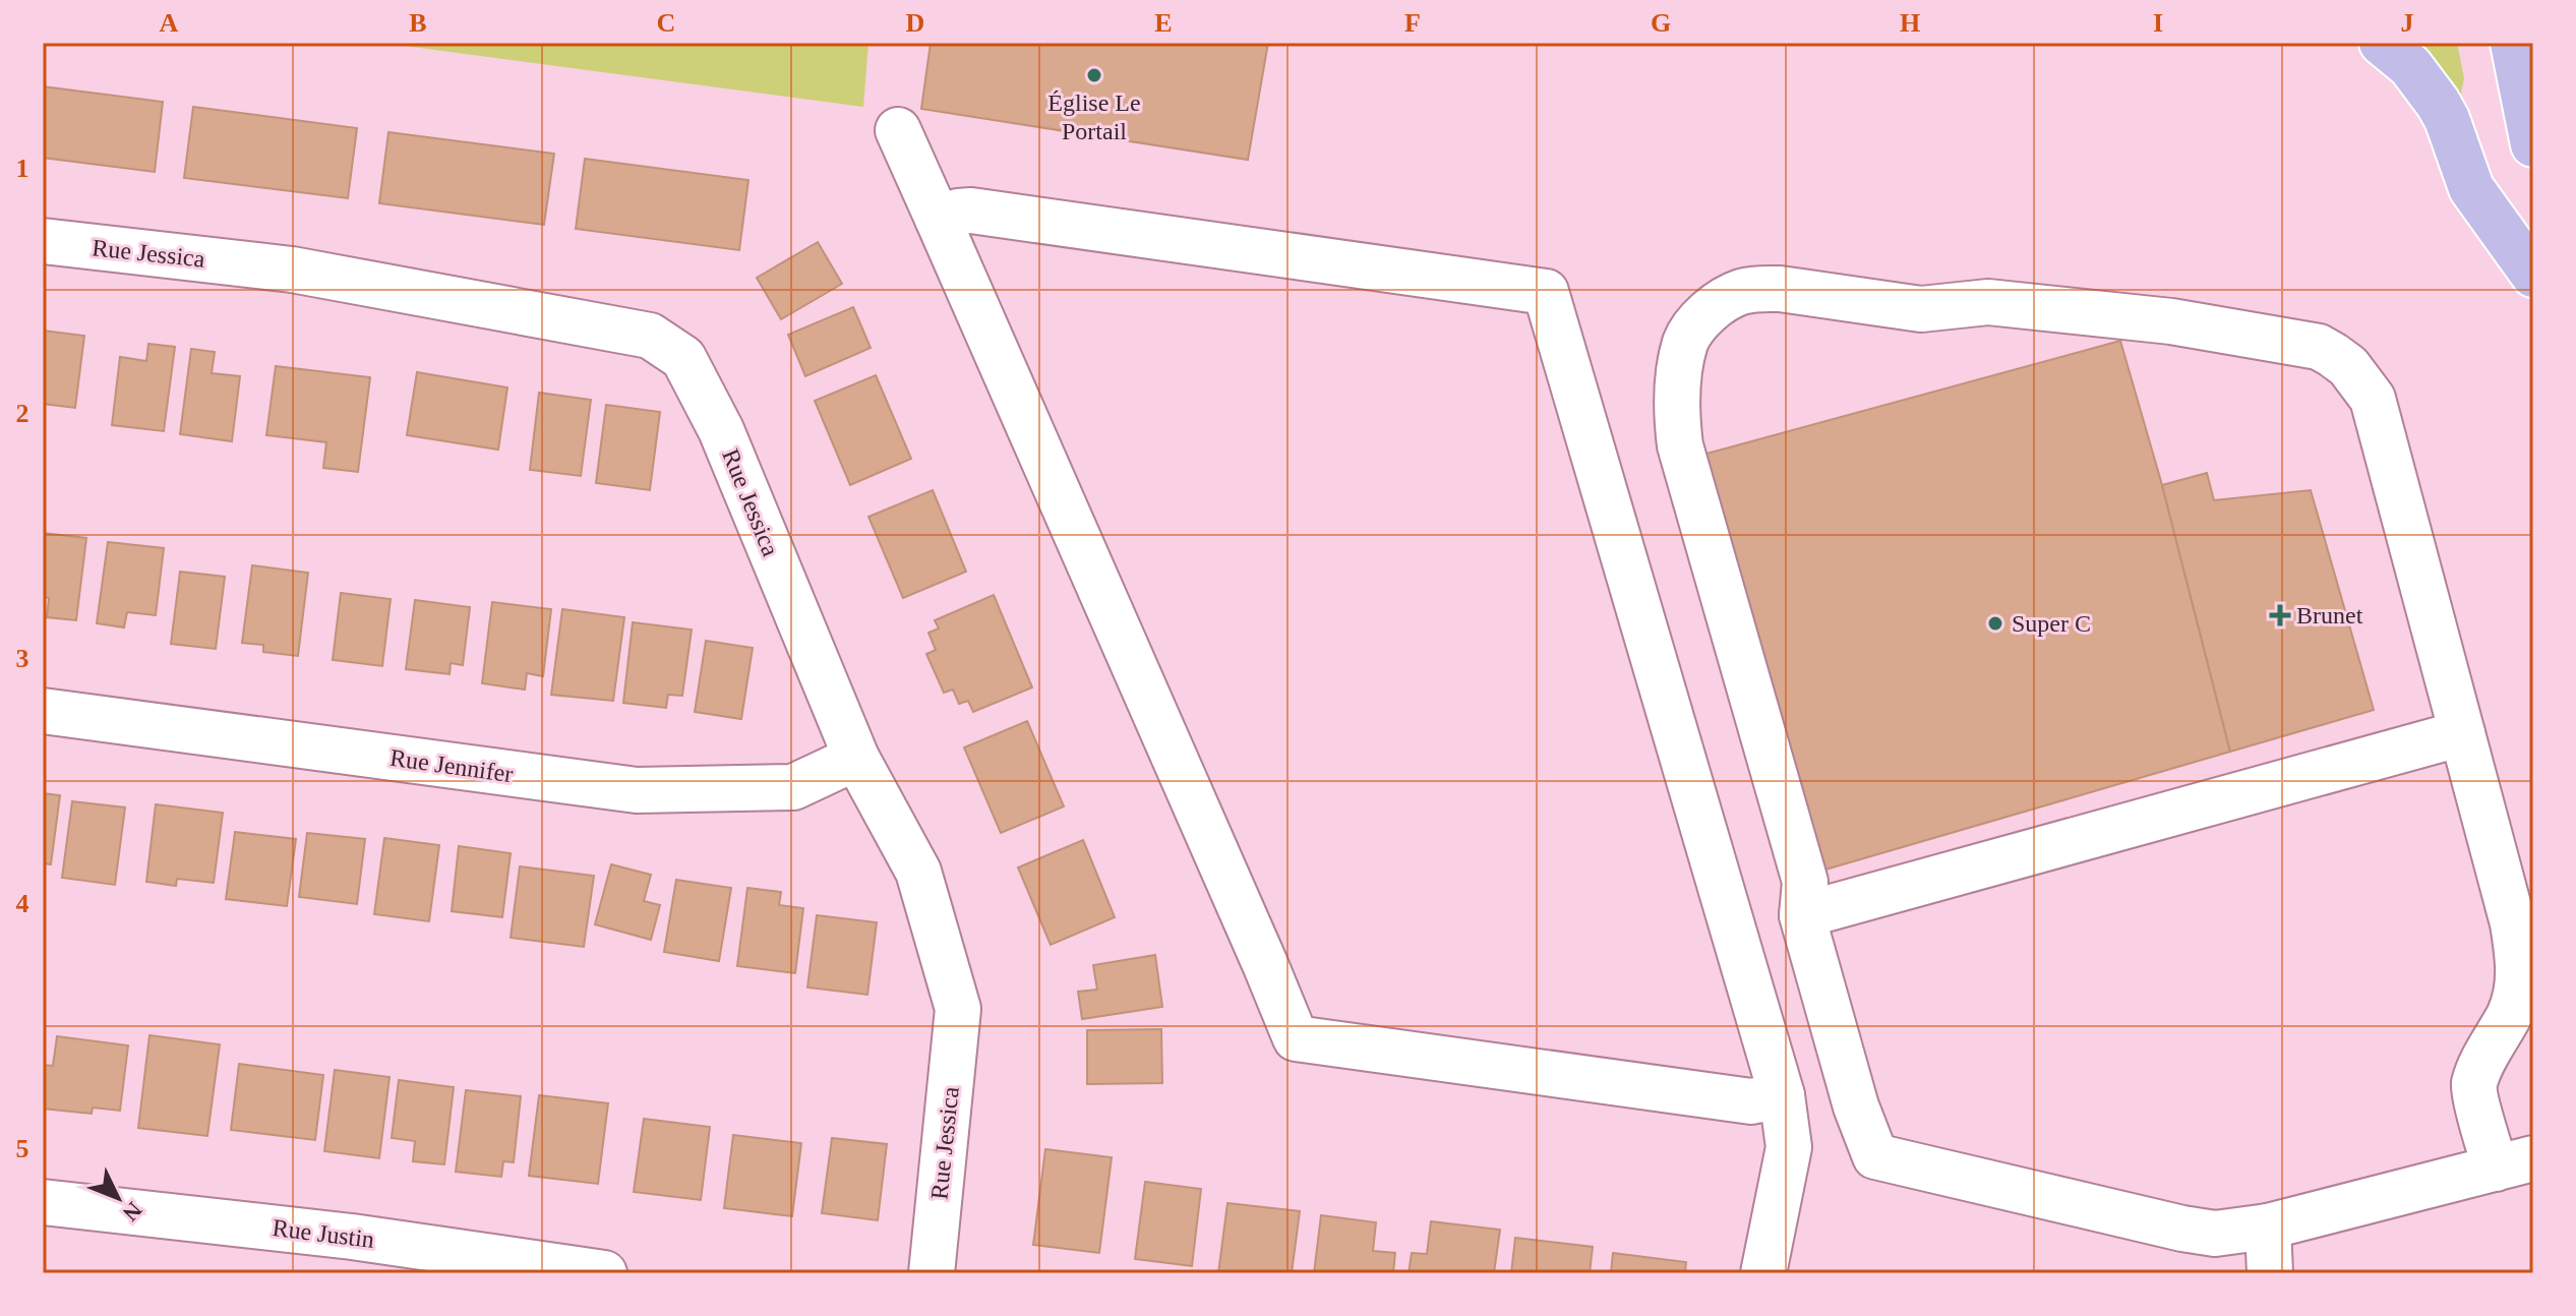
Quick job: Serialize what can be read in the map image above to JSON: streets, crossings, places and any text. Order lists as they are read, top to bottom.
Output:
{
  "streets": {
    "street": ["Rue Jessica", "Rue Jennifer", "Rue Justin"]
  },
  "crossings": [
    ["Rue Jessica", "Rue Jennifer"]
  ],
  "places": {
    "other": ["Église Le Portail", "Super C"],
    "health": ["Brunet"]
  },
  "north": "bottom right",
  "grid": {
    "columns": [
      "A",
      "B",
      "C",
      "D",
      "E",
      "F",
      "G",
      "H",
      "I",
      "J"
    ],
    "rows": [
      "1",
      "2",
      "3",
      "4",
      "5"
    ]
  }
}
